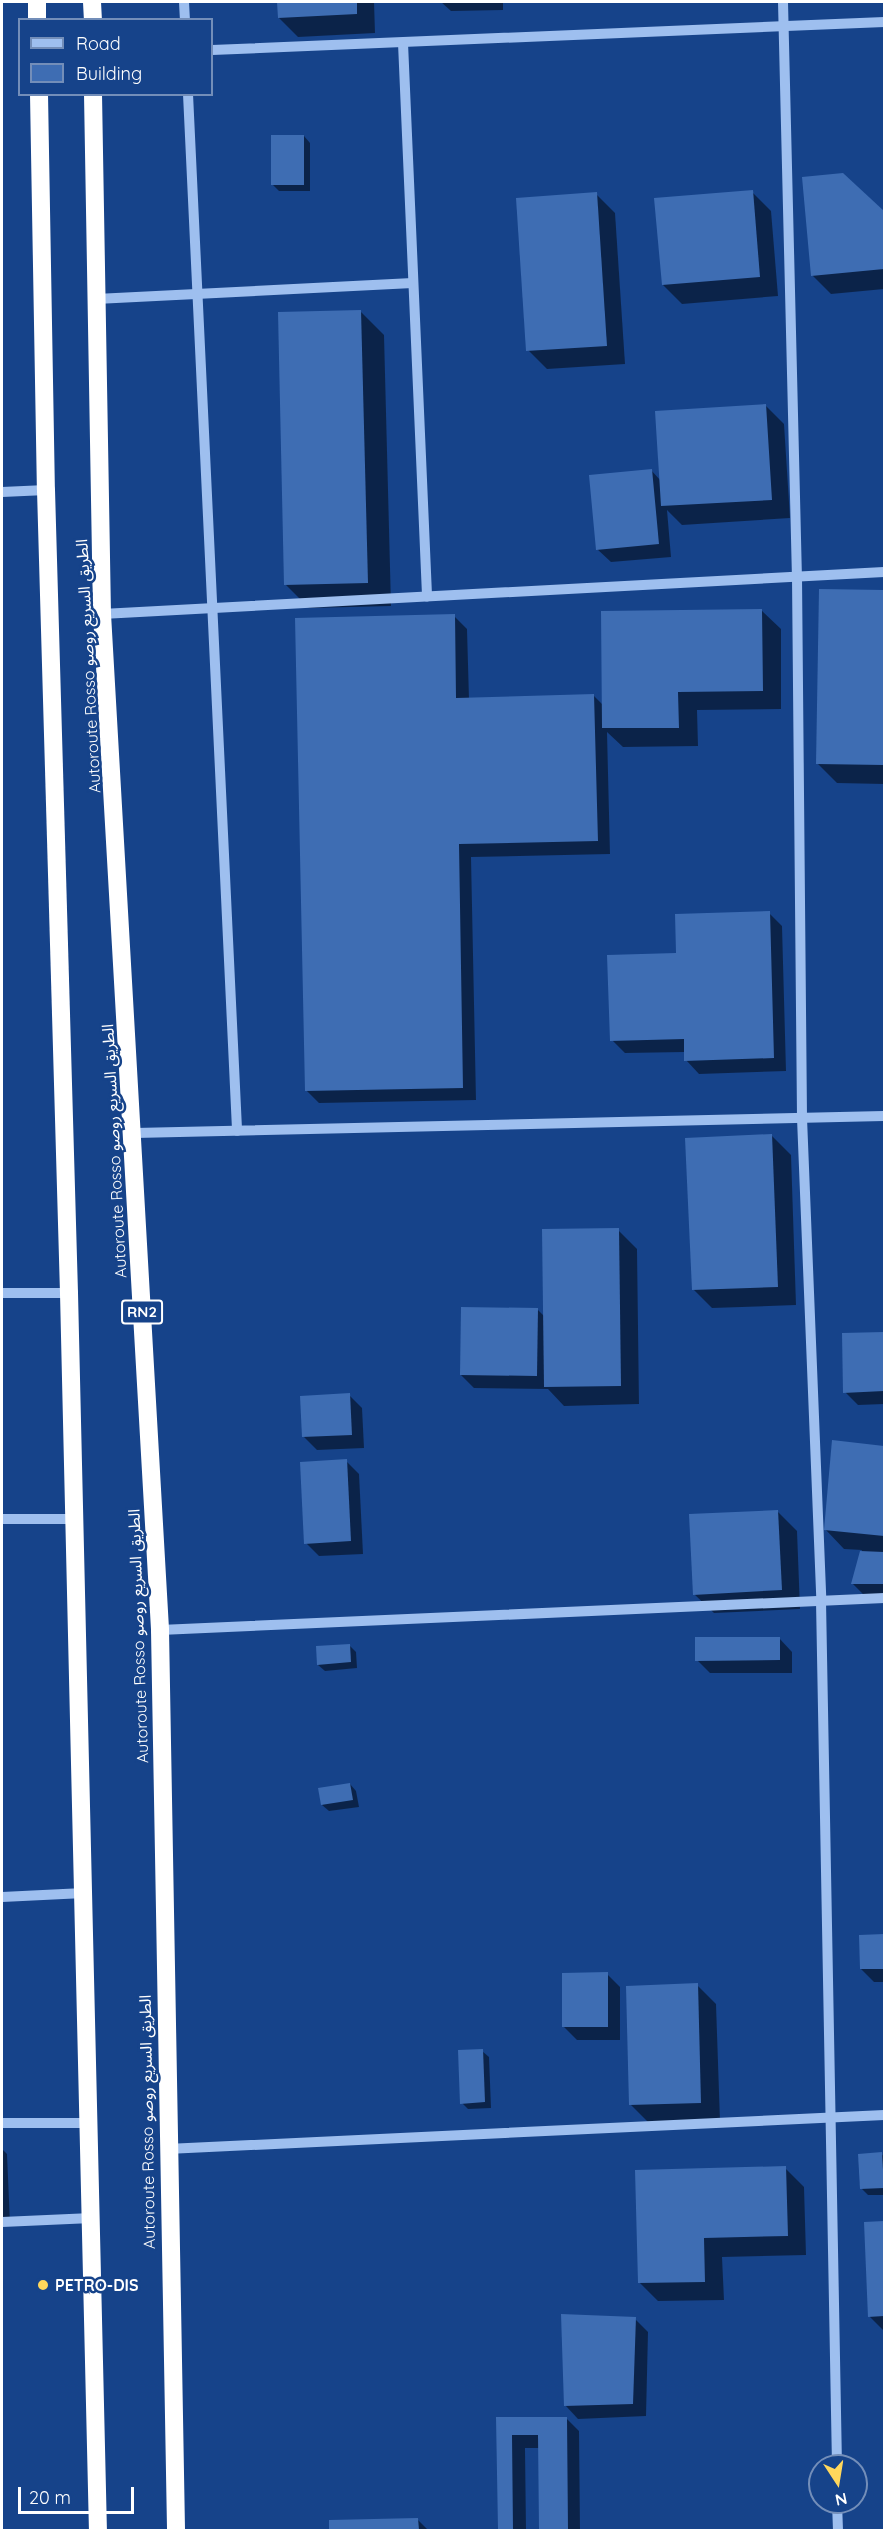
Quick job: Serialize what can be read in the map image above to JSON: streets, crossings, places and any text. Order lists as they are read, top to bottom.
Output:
{
  "streets": {
    "highway": ["Autoroute Rosso الطريق السريع روصو", "RN2"]
  },
  "places": ["PETRO-DIS"],
  "legend": ["Road", "Building"],
  "scale_bar": "20 m",
  "north": "bottom"
}
